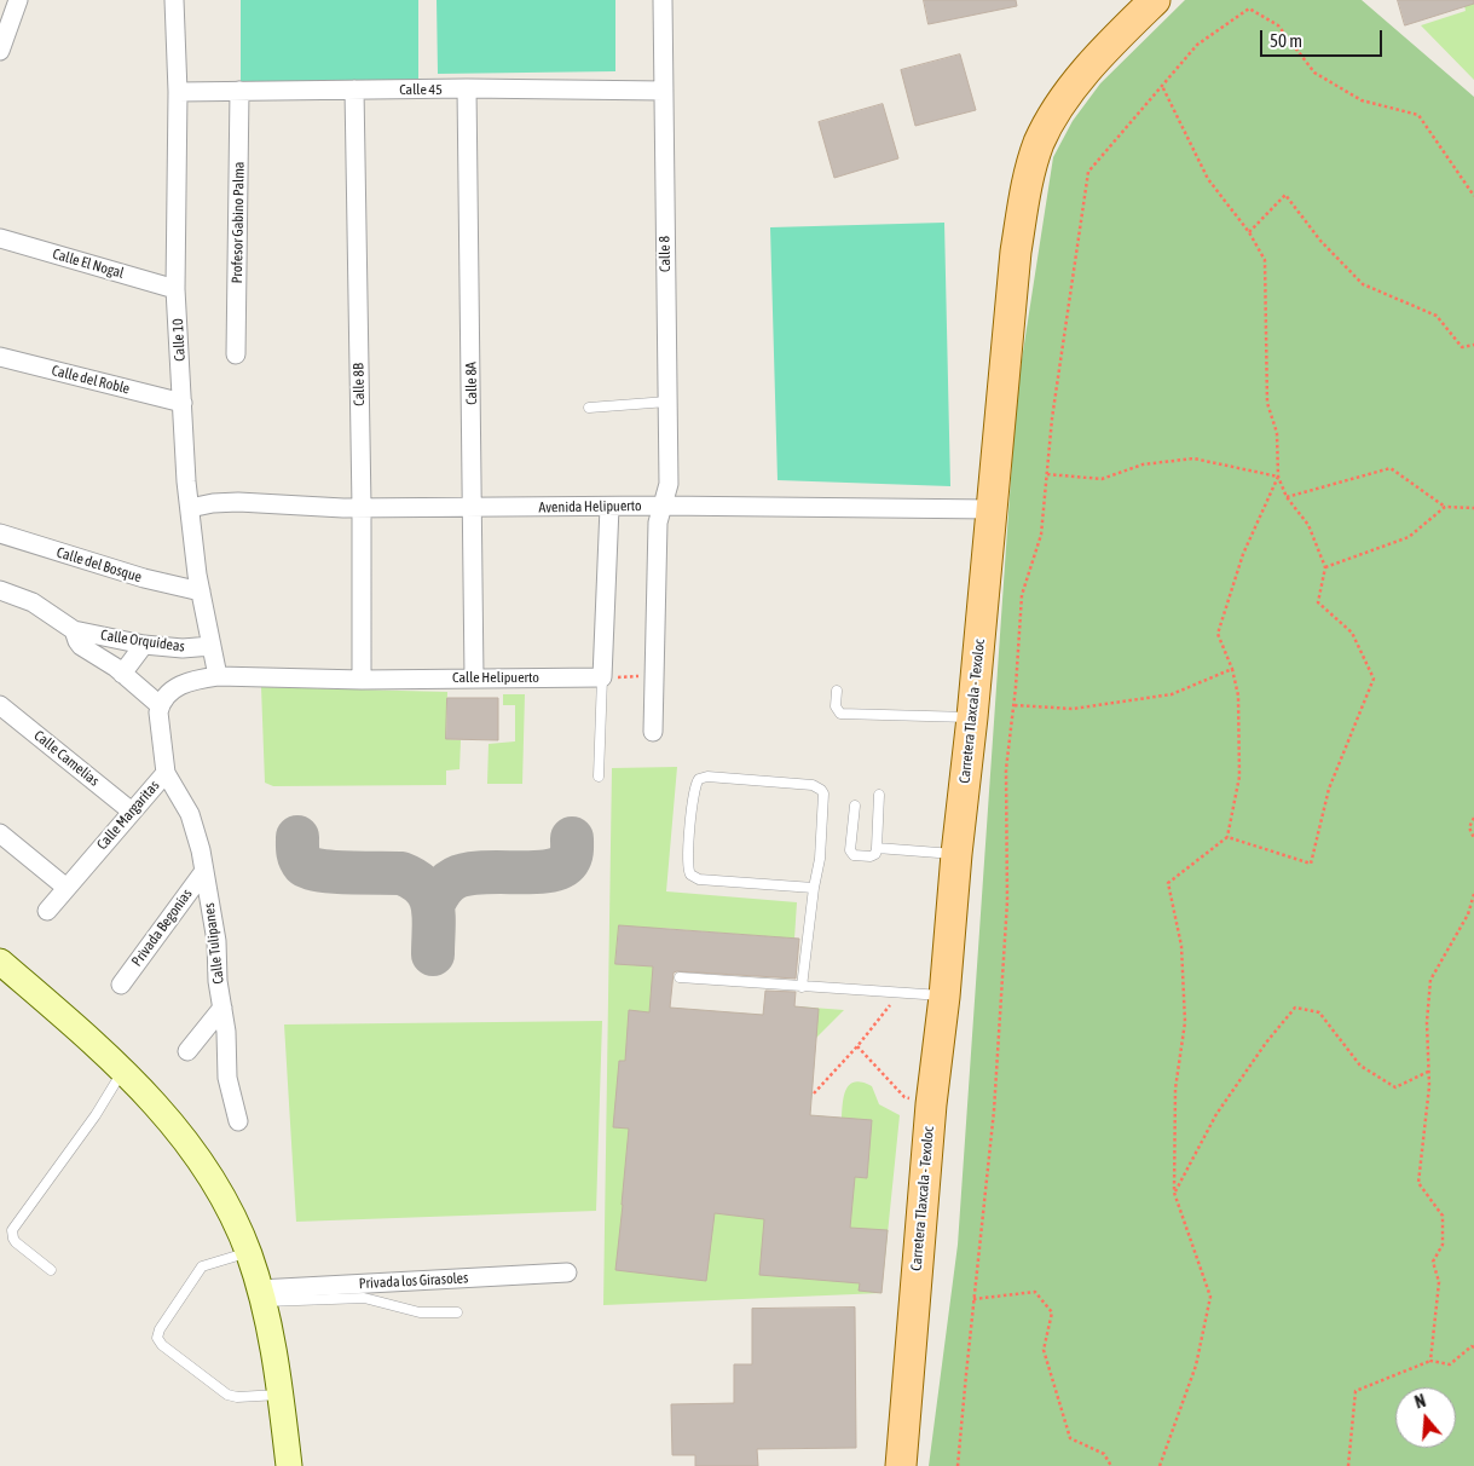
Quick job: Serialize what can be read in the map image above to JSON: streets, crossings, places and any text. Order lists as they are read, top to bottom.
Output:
{
  "streets": {
    "main road": ["Carretera Tlaxcala - Texoloc"],
    "street": [
      "Calle 45",
      "Profesor Gabino Palma",
      "Calle 8",
      "Calle El Nogal",
      "Calle 10",
      "Calle del Roble",
      "Calle 8A",
      "Calle 8B",
      "Avenida Helipuerto",
      "Calle del Bosque",
      "Calle Orquídeas",
      "Calle Helipuerto",
      "Calle Camelias",
      "Calle Margaritas",
      "Privada Begonias",
      "Calle Tulipanes",
      "Privada los Girasoles"
    ]
  },
  "crossings": [
    ["Calle 45", "Profesor Gabino Palma"],
    ["Calle 45", "Calle 8"],
    ["Calle 45", "Calle 10"],
    ["Calle 45", "Calle 8A"],
    ["Calle 45", "Calle 8B"],
    ["Calle 8", "Avenida Helipuerto"],
    ["Calle El Nogal", "Calle 10"],
    ["Calle 10", "Calle del Roble"],
    ["Calle 10", "Avenida Helipuerto"],
    ["Calle 10", "Calle del Bosque"],
    ["Calle 10", "Calle Orquídeas"],
    ["Calle 10", "Calle Helipuerto"],
    ["Calle 8A", "Avenida Helipuerto"],
    ["Calle 8A", "Calle Helipuerto"],
    ["Calle 8B", "Avenida Helipuerto"],
    ["Calle 8B", "Calle Helipuerto"],
    ["Avenida Helipuerto", "Carretera Tlaxcala - Texoloc"],
    ["Calle Orquídeas", "Calle Margaritas"],
    ["Calle Camelias", "Calle Margaritas"],
    ["Calle Margaritas", "Calle Tulipanes"],
    ["Privada Begonias", "Calle Tulipanes"]
  ],
  "scale_bar": "50 m",
  "north": "top"
}
